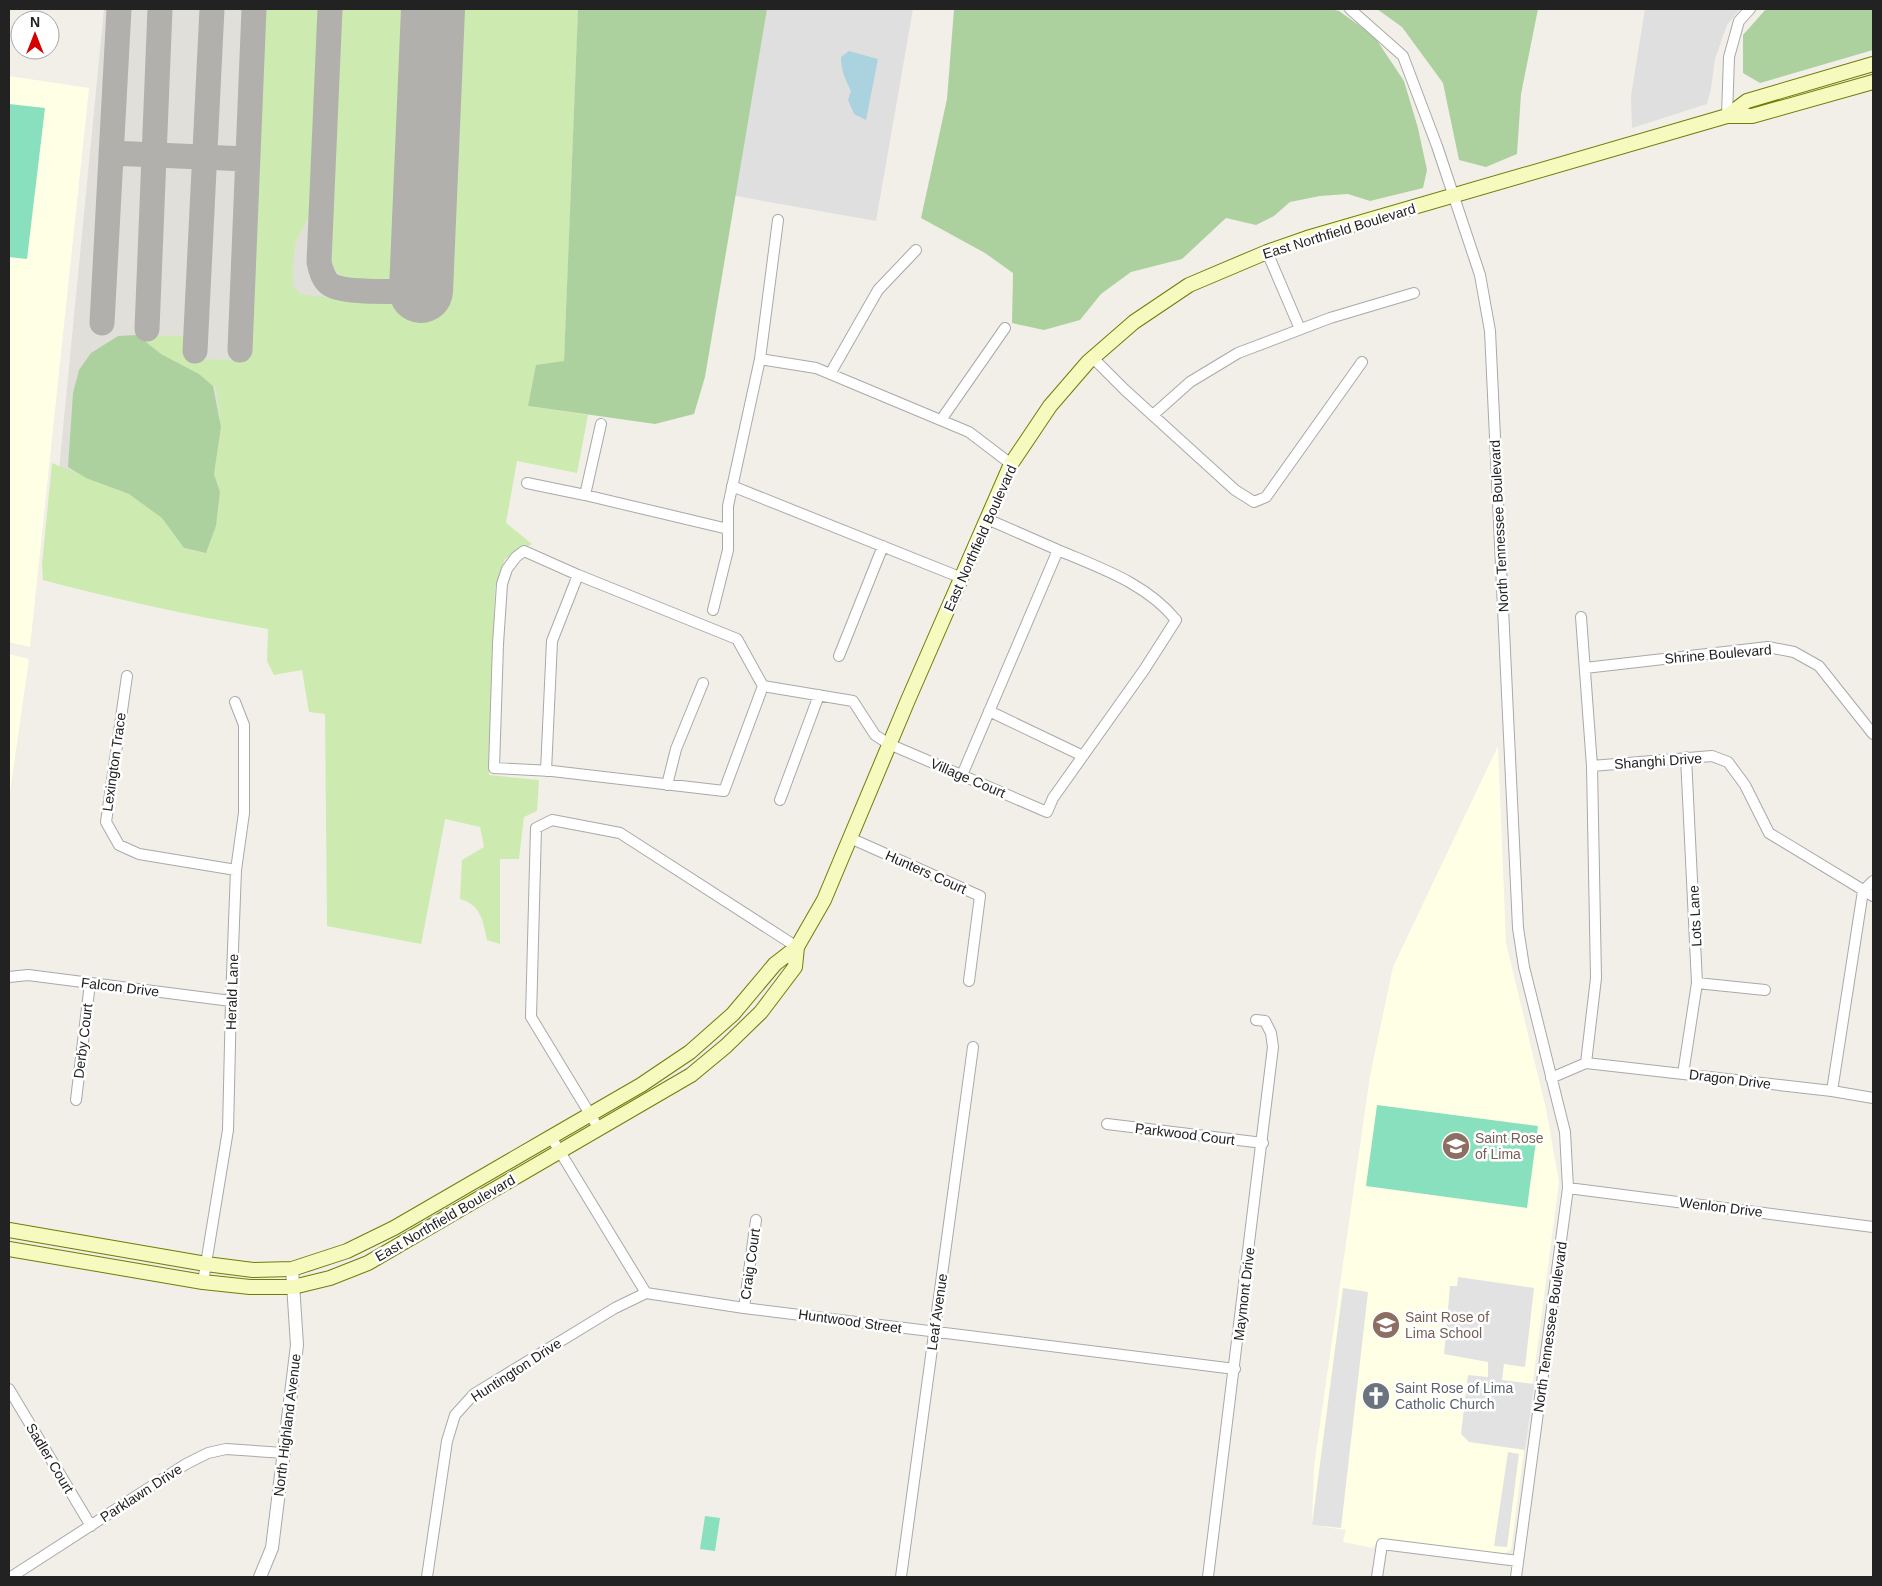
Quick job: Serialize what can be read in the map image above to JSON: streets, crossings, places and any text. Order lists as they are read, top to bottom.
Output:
{
  "streets": {
    "main road": ["East Northfield Boulevard"],
    "street": [
      "North Tennessee Boulevard",
      "Shrine Boulevard",
      "Shanghi Drive",
      "Lexington Trace",
      "Village Court",
      "Hunters Court",
      "Lots Lane",
      "Falcon Drive",
      "Herald Lane",
      "Derby Court",
      "Dragon Drive",
      "Parkwood Court",
      "Wenlon Drive",
      "Craig Court",
      "Maymont Drive",
      "Leaf Avenue",
      "Huntwood Street",
      "Huntington Drive",
      "North Highland Avenue",
      "Sadler Court",
      "Parklawn Drive"
    ]
  },
  "crossings": [
    ["East Northfield Boulevard", "North Tennessee Boulevard"],
    ["East Northfield Boulevard", "Village Court"],
    ["East Northfield Boulevard", "Hunters Court"],
    ["East Northfield Boulevard", "Herald Lane"],
    ["East Northfield Boulevard", "North Highland Avenue"],
    ["North Tennessee Boulevard", "Wenlon Drive"],
    ["Shanghi Drive", "Lots Lane"],
    ["Lexington Trace", "Herald Lane"],
    ["Lots Lane", "Dragon Drive"],
    ["Falcon Drive", "Herald Lane"],
    ["Falcon Drive", "Derby Court"],
    ["Parkwood Court", "Maymont Drive"],
    ["Craig Court", "Huntwood Street"],
    ["Maymont Drive", "Huntwood Street"],
    ["Leaf Avenue", "Huntwood Street"],
    ["Huntwood Street", "Huntington Drive"],
    ["North Highland Avenue", "Parklawn Drive"],
    ["Sadler Court", "Parklawn Drive"]
  ],
  "places": {
    "school or university": ["Saint Rose of Lima", "Saint Rose of Lima School"],
    "church": ["Saint Rose of Lima Catholic Church"]
  },
  "north": "top"
}
